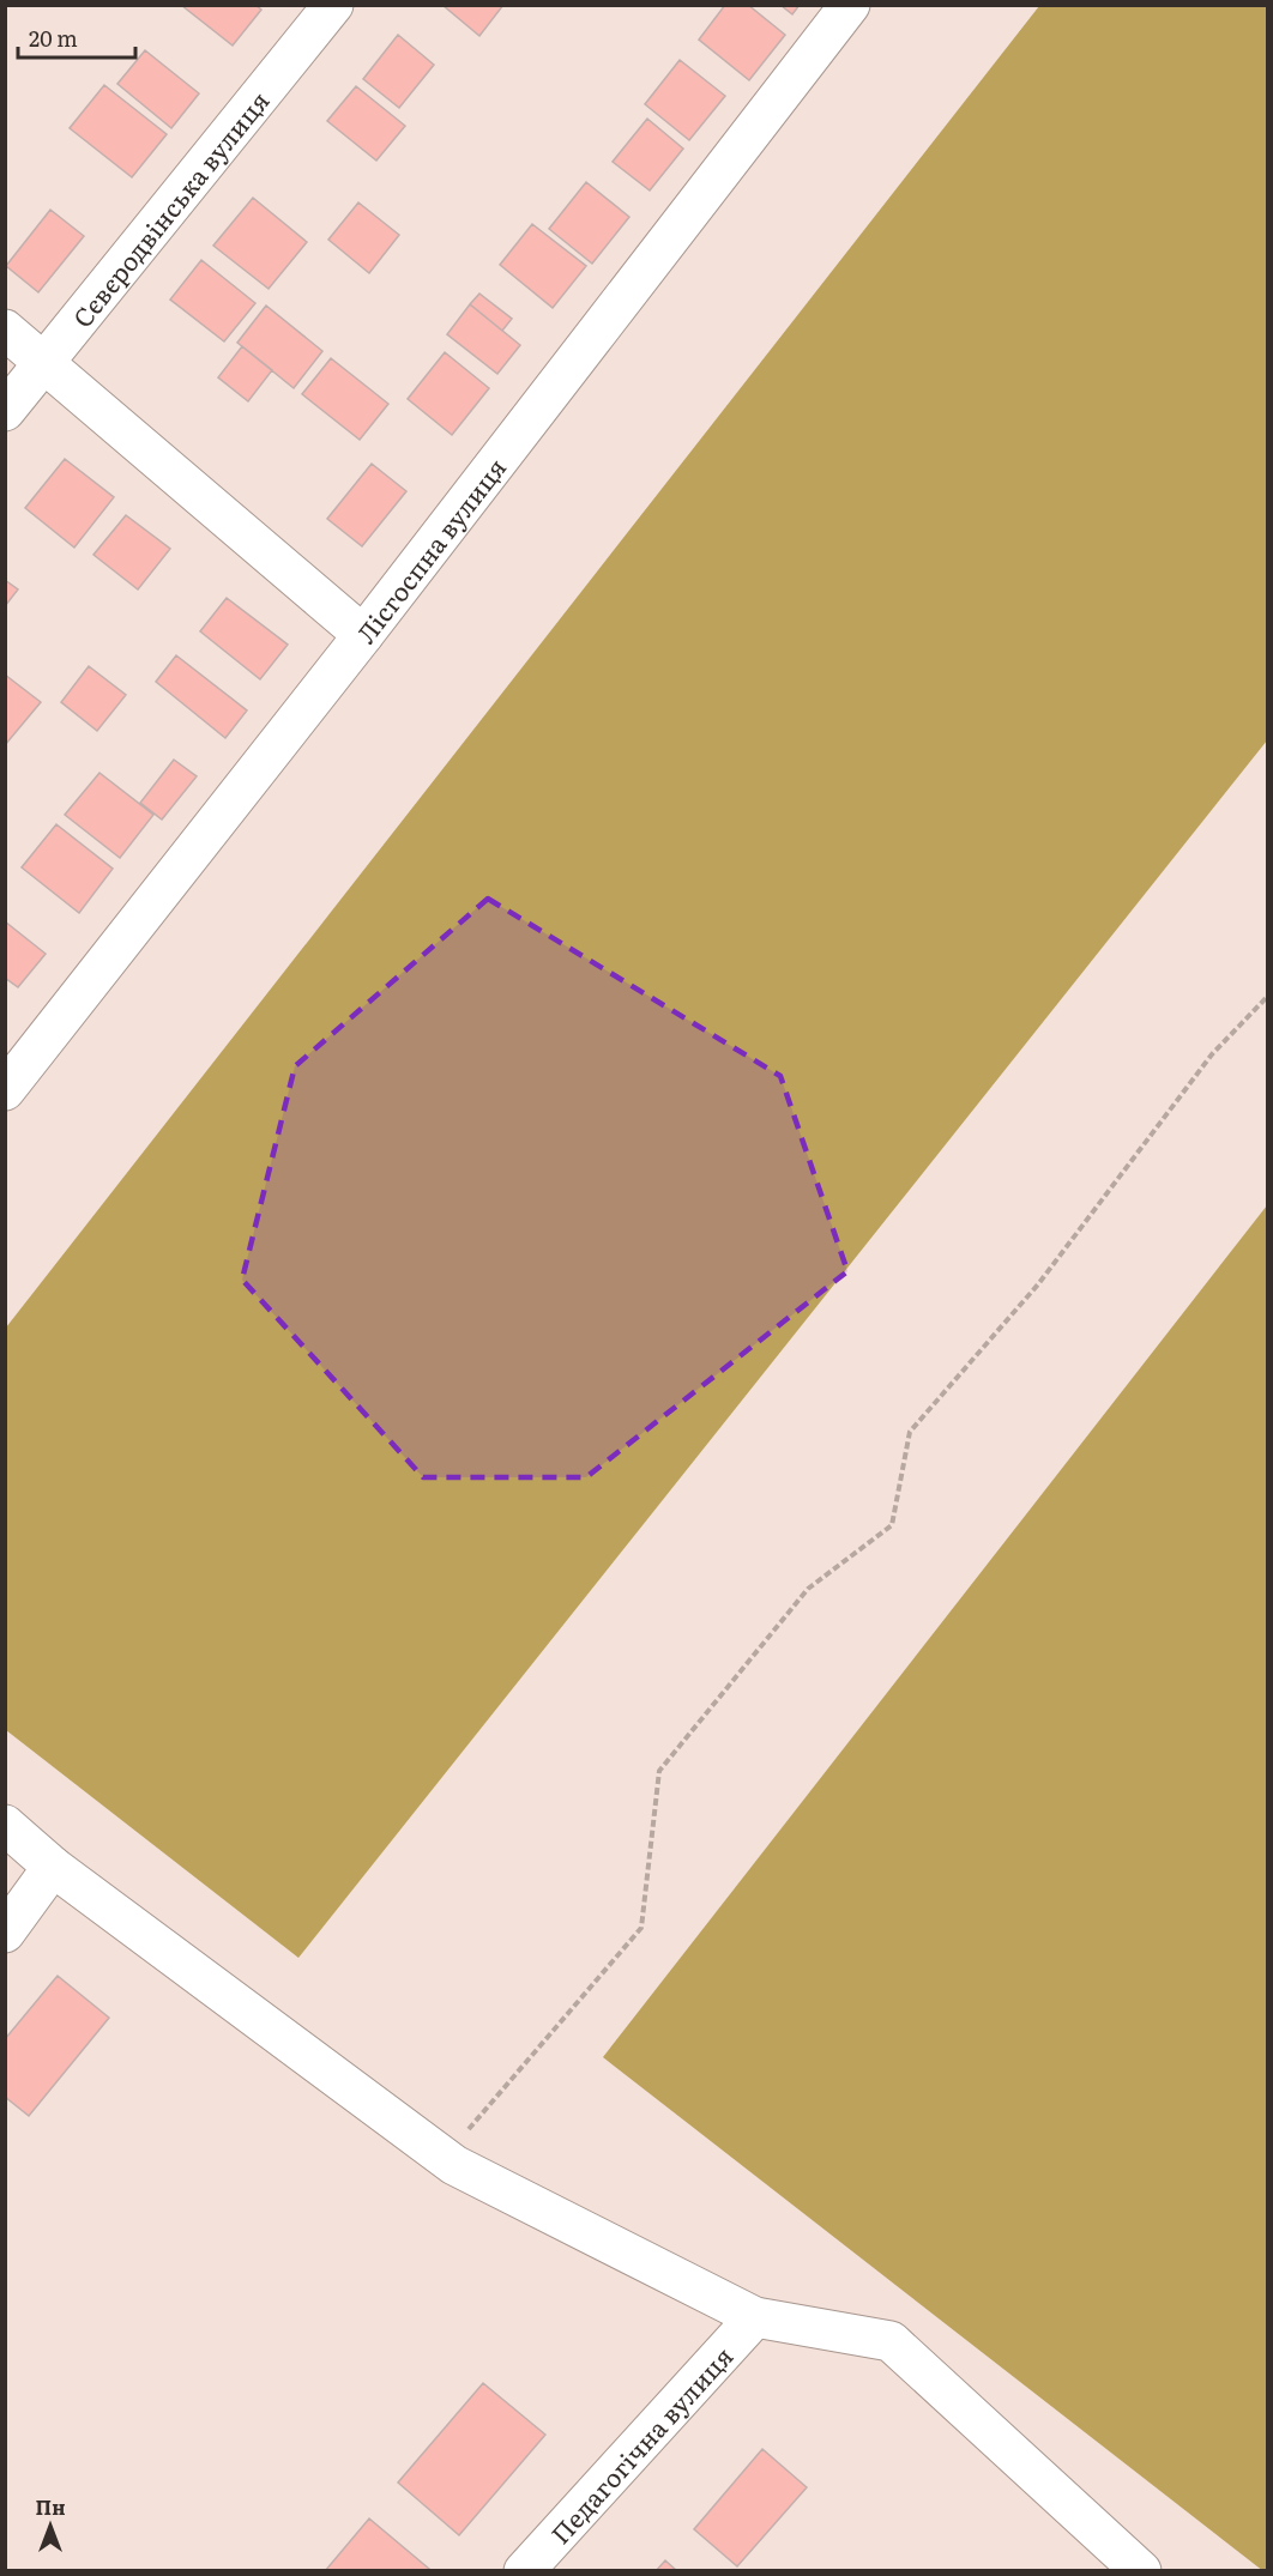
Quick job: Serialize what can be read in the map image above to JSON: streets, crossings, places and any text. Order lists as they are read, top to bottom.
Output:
{
  "streets": {
    "street": ["Сєвєродвінська вулиця", "Лісгоспна вулиця", "Педагогічна вулиця"]
  },
  "scale_bar": "20 m",
  "north": "top"
}
